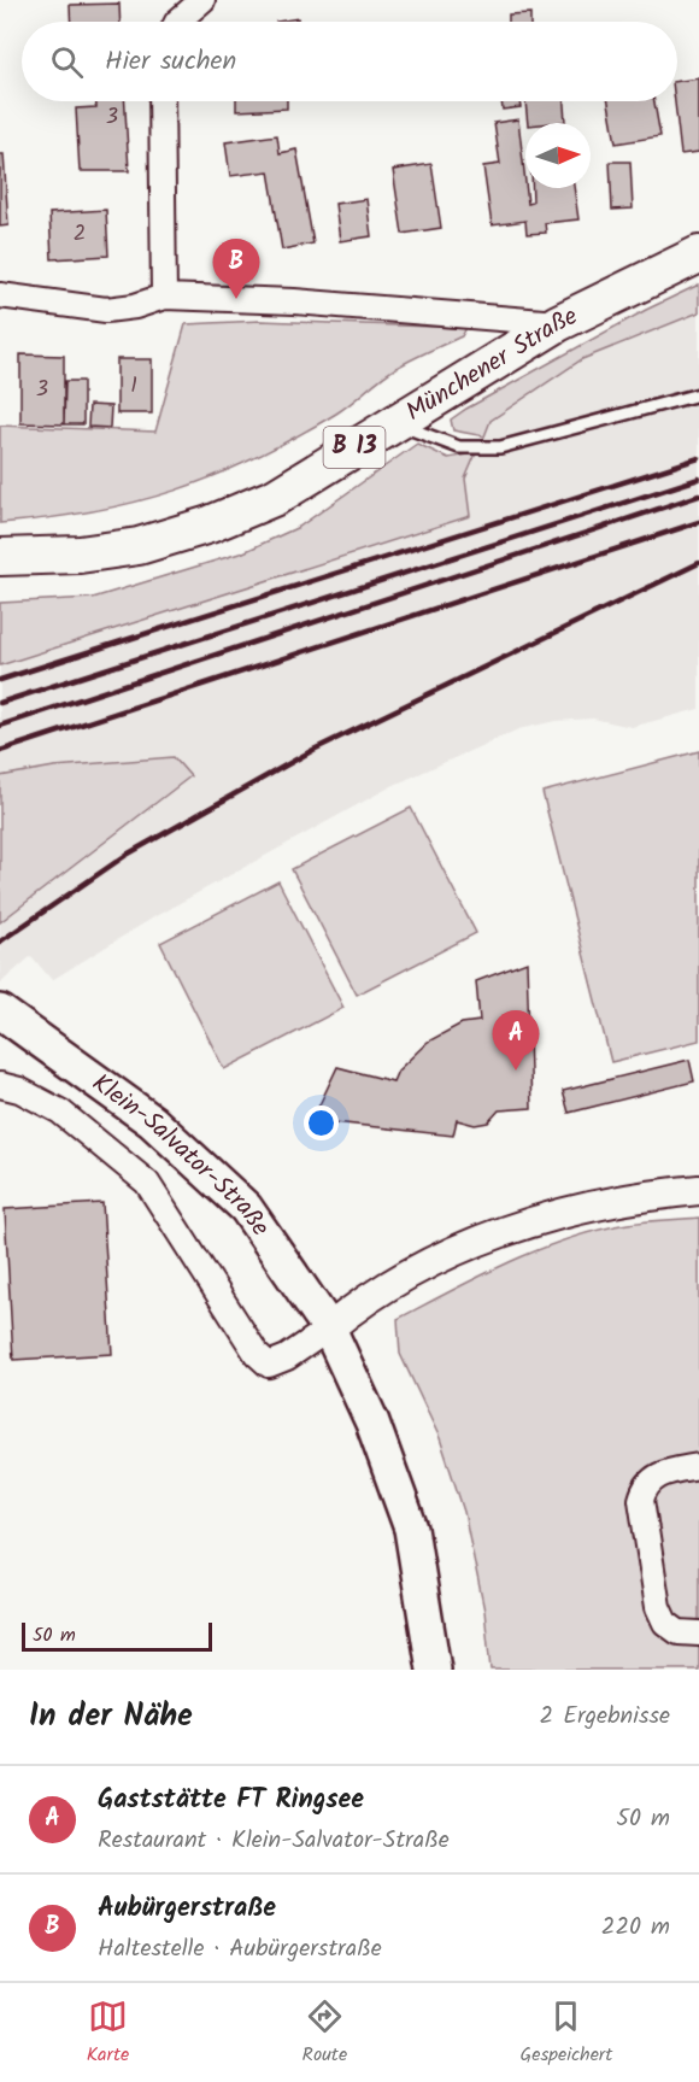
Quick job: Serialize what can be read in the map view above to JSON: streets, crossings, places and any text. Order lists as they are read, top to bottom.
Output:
{
  "streets": {
    "main road": ["Münchener Straße", "B 13", "Klein-Salvator-Straße"]
  },
  "house_numbers": [
    "3",
    "2",
    "1",
    "3"
  ],
  "scale_bar": "50 m",
  "north": "right",
  "page": {
    "search": "Hier suchen",
    "pins": ["B", "A"],
    "scale": "50 m",
    "heading": ["In der Nähe", "2 Ergebnisse"],
    "list": [
      {
        "mark": "A",
        "name": "Gaststätte FT Ringsee",
        "note": "Restaurant · Klein-Salvator-Straße",
        "value": "50 m"
      },
      {
        "mark": "B",
        "name": "Aubürgerstraße",
        "note": "Haltestelle · Aubürgerstraße",
        "value": "220 m"
      }
    ],
    "nav": ["Karte", "Route", "Gespeichert"]
  }
}
